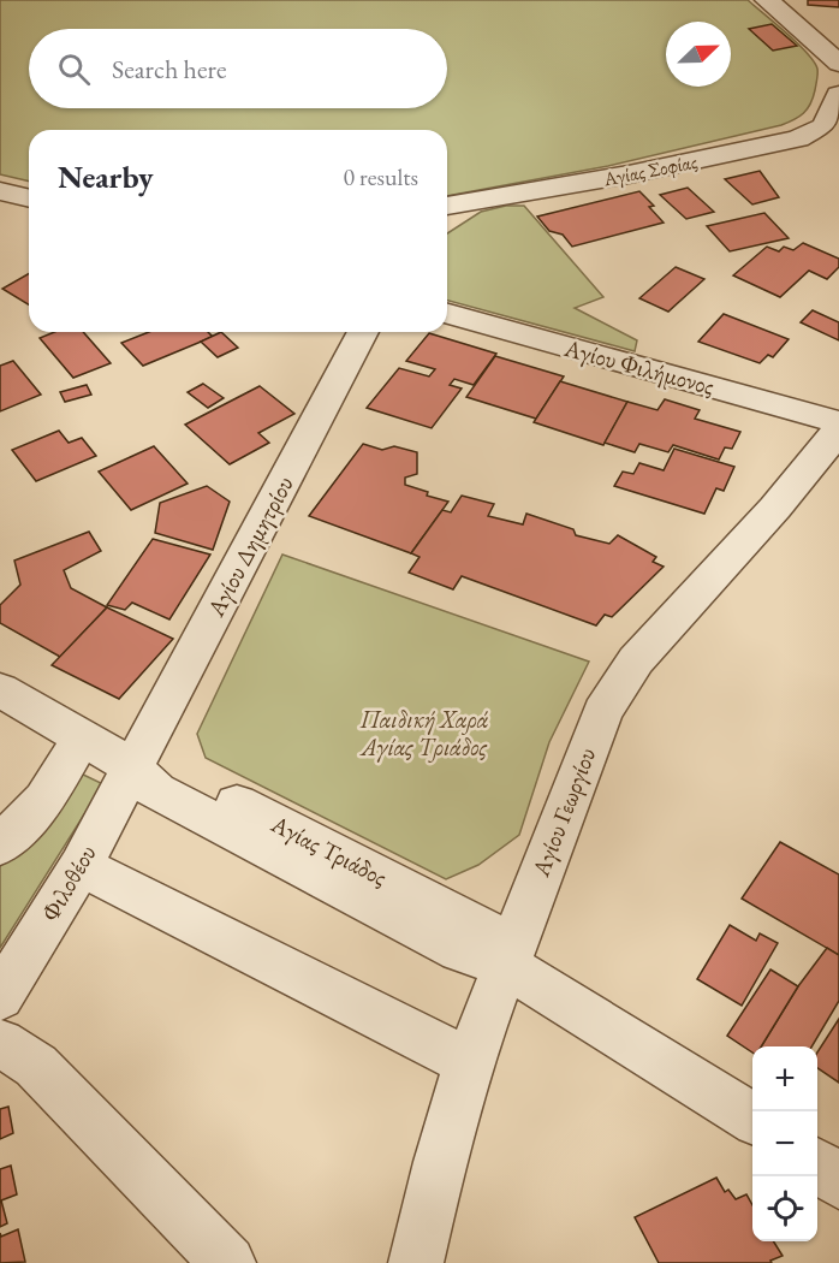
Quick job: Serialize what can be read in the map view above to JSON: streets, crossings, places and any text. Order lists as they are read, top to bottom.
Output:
{
  "streets": {
    "street": [
      "Αγίας Σοφίας",
      "Αγίου Φιλήμονος",
      "Αγίου Δημητρίου",
      "Αγίου Γεωργίου",
      "Αγίας Τριάδος",
      "Φιλοθέου"
    ]
  },
  "crossings": [
    ["Αγίου Δημητρίου", "Αγίας Τριάδος"],
    ["Αγίου Δημητρίου", "Φιλοθέου"],
    ["Αγίου Γεωργίου", "Αγίας Τριάδος"],
    ["Αγίας Τριάδος", "Φιλοθέου"]
  ],
  "parks": ["Παιδική Χαρά Αγίας Τριάδος"],
  "north": "top right",
  "page": {
    "search": "Search here",
    "heading": ["Nearby", "0 results"],
    "map_buttons": ["+", "−"]
  }
}
